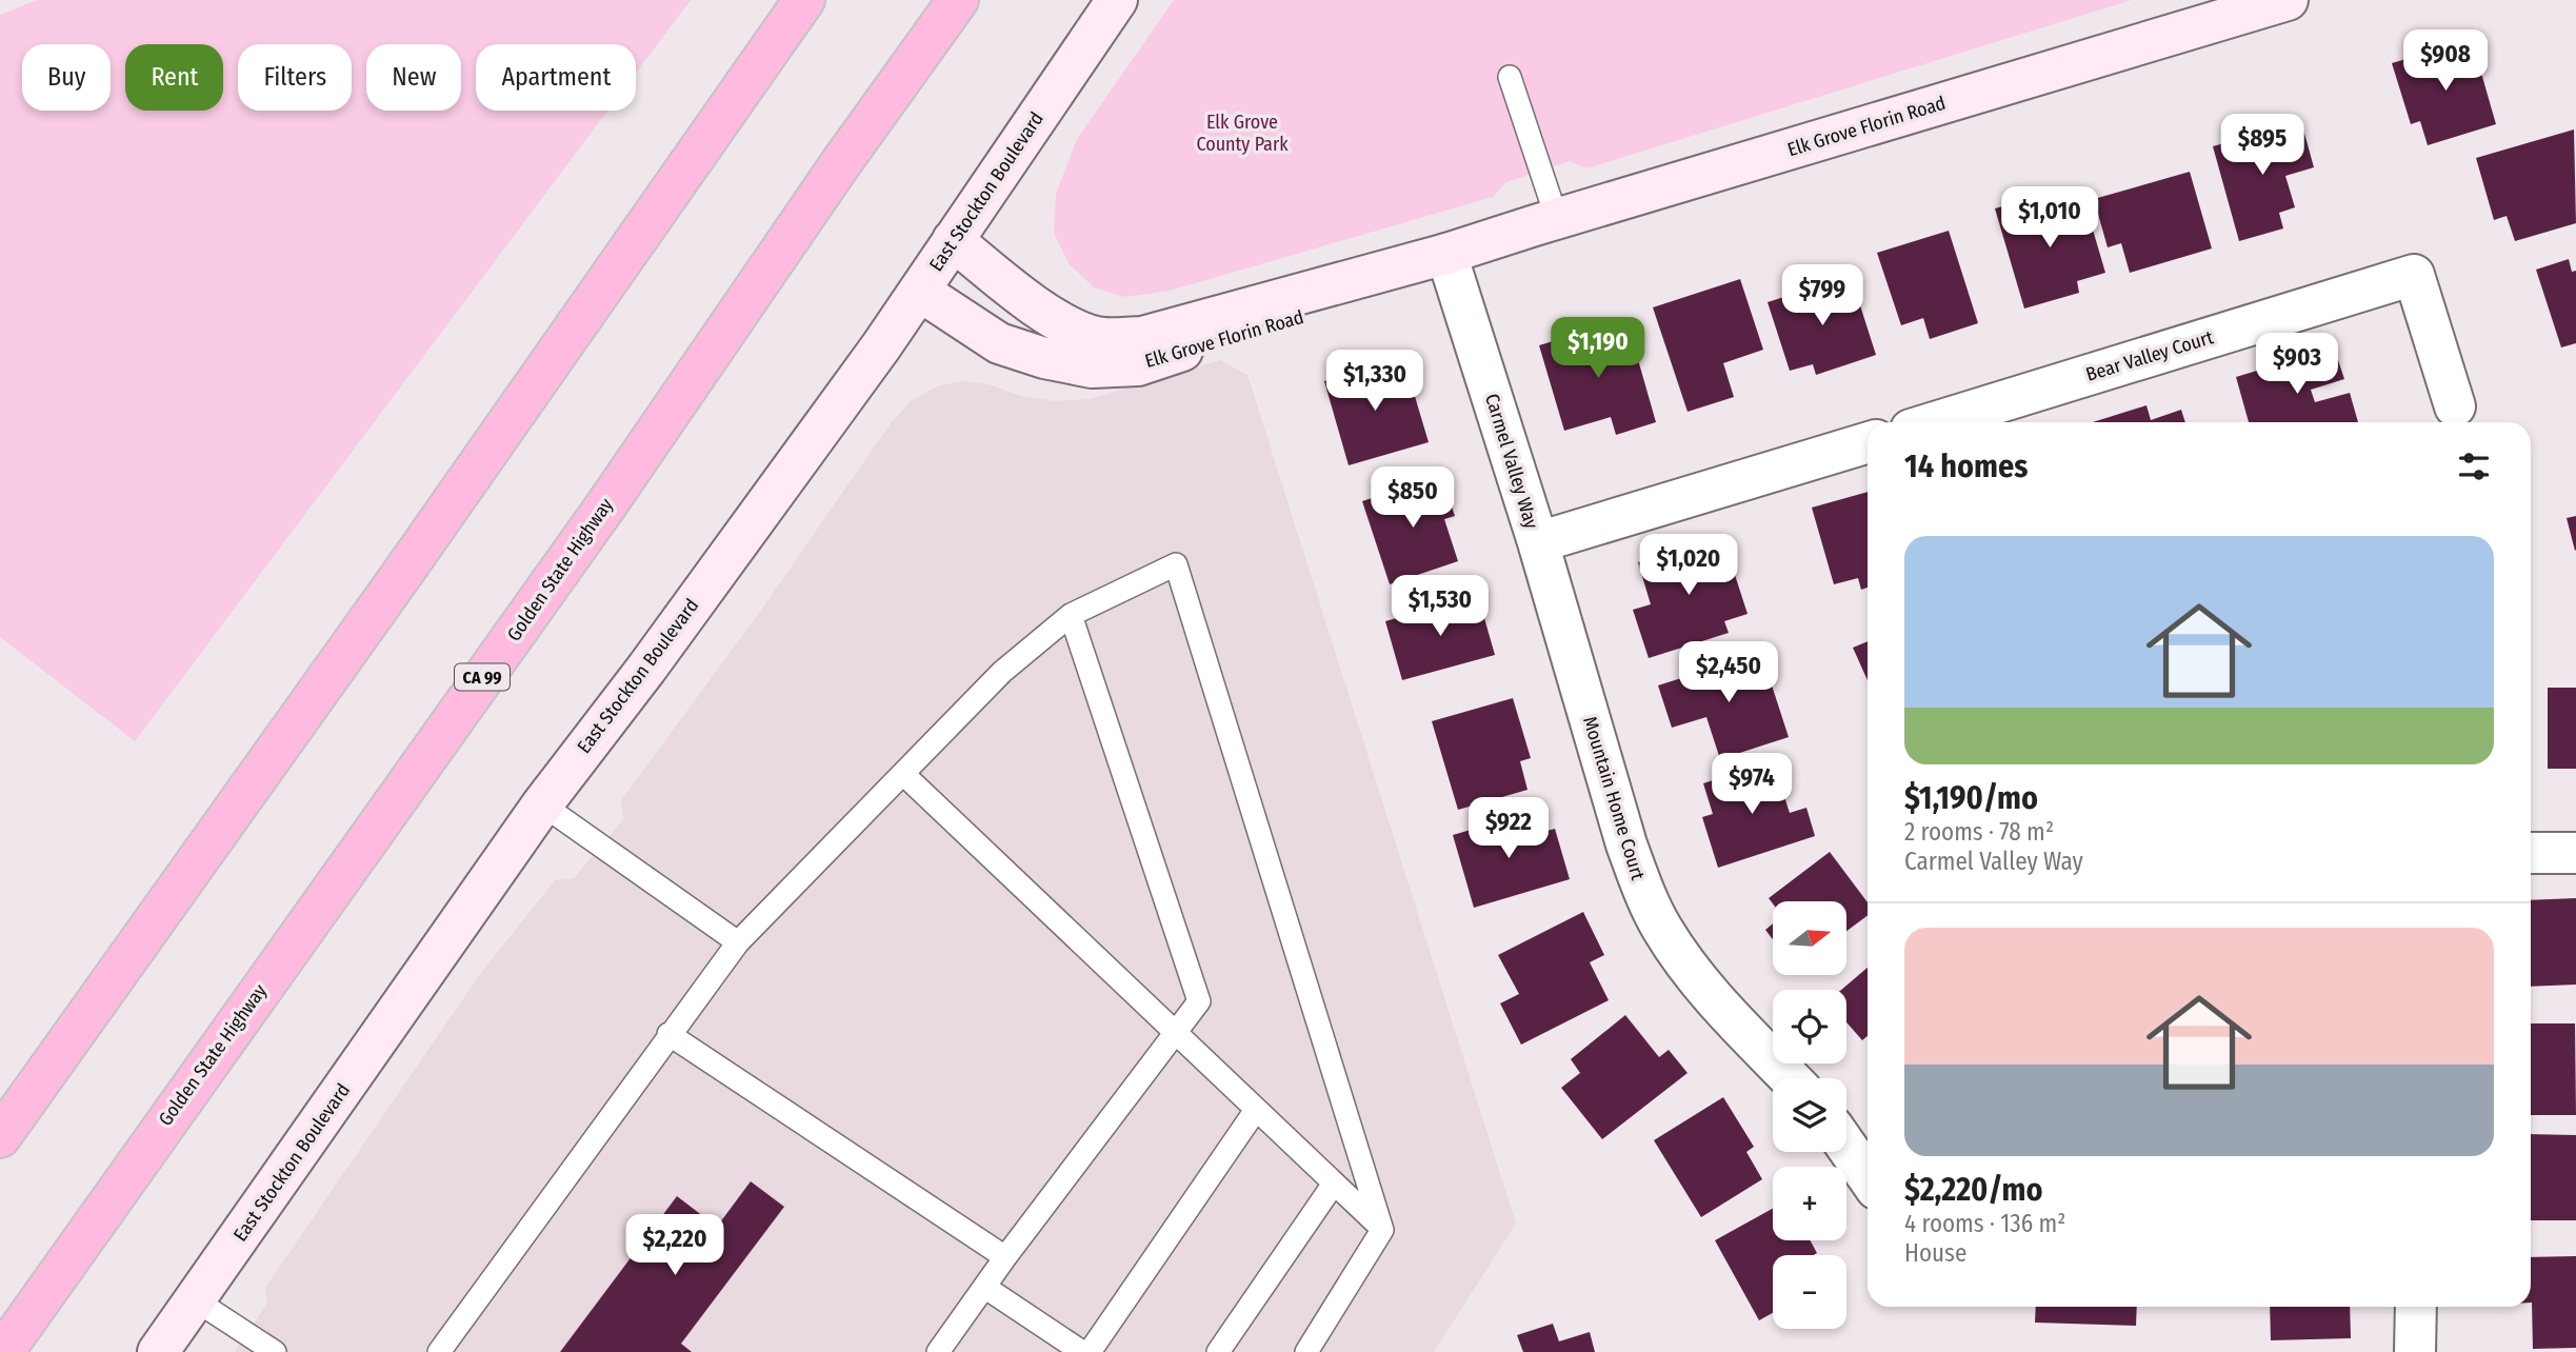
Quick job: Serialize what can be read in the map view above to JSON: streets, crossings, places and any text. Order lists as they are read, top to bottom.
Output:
{
  "streets": {
    "highway": ["Golden State Highway", "CA 99"],
    "main road": ["Elk Grove Florin Road", "East Stockton Boulevard"],
    "street": ["Bear Valley Court", "Carmel Valley Way", "Mountain Home Court"]
  },
  "crossings": [
    ["Elk Grove Florin Road", "East Stockton Boulevard"],
    ["Elk Grove Florin Road", "Carmel Valley Way"],
    ["Carmel Valley Way", "Mountain Home Court"]
  ],
  "parks": ["Elk Grove County Park"],
  "north": "right",
  "page": {
    "price": [
      "$908",
      "$895",
      "$1,010",
      "$799",
      "$1,190",
      "$903",
      "$1,330",
      "$850",
      "$1,020",
      "$1,530",
      "$2,450",
      "$974",
      "$922",
      "$2,220"
    ],
    "chip": [
      "Buy",
      "Rent",
      "Filters",
      "New",
      "Apartment"
    ],
    "heading": "14 homes",
    "list": [
      {
        "name": "$1,190/mo",
        "note": "2 rooms · 78 m² · Carmel Valley Way"
      },
      {
        "name": "$2,220/mo",
        "note": "4 rooms · 136 m² · House"
      }
    ],
    "map_buttons": ["+", "−"]
  }
}
